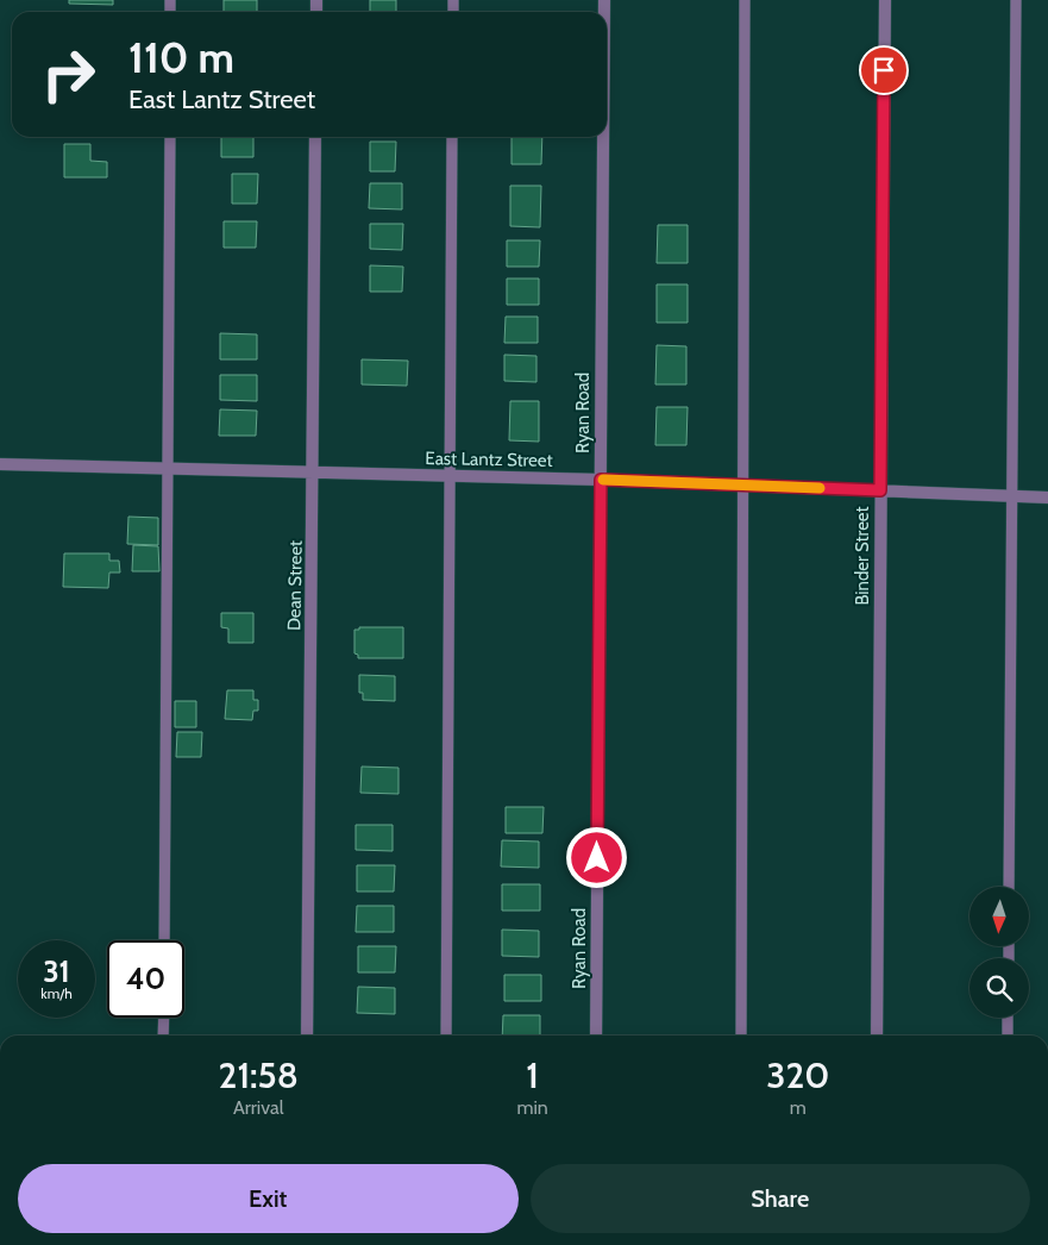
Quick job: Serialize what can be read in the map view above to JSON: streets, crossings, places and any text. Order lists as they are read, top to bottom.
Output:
{
  "streets": {
    "street": [
      "Ryan Road",
      "East Lantz Street",
      "Binder Street",
      "Dean Street"
    ]
  },
  "crossings": [
    ["Ryan Road", "East Lantz Street"],
    ["East Lantz Street", "Binder Street"],
    ["East Lantz Street", "Dean Street"]
  ],
  "north": "bottom",
  "page": {
    "turn": ["110 m", "East Lantz Street"],
    "speed": "31 km/h",
    "limit": "40",
    "eta": [
      "21:58",
      "Arrival",
      "1",
      "min",
      "320",
      "m"
    ],
    "buttons": ["Exit", "Share"]
  }
}
